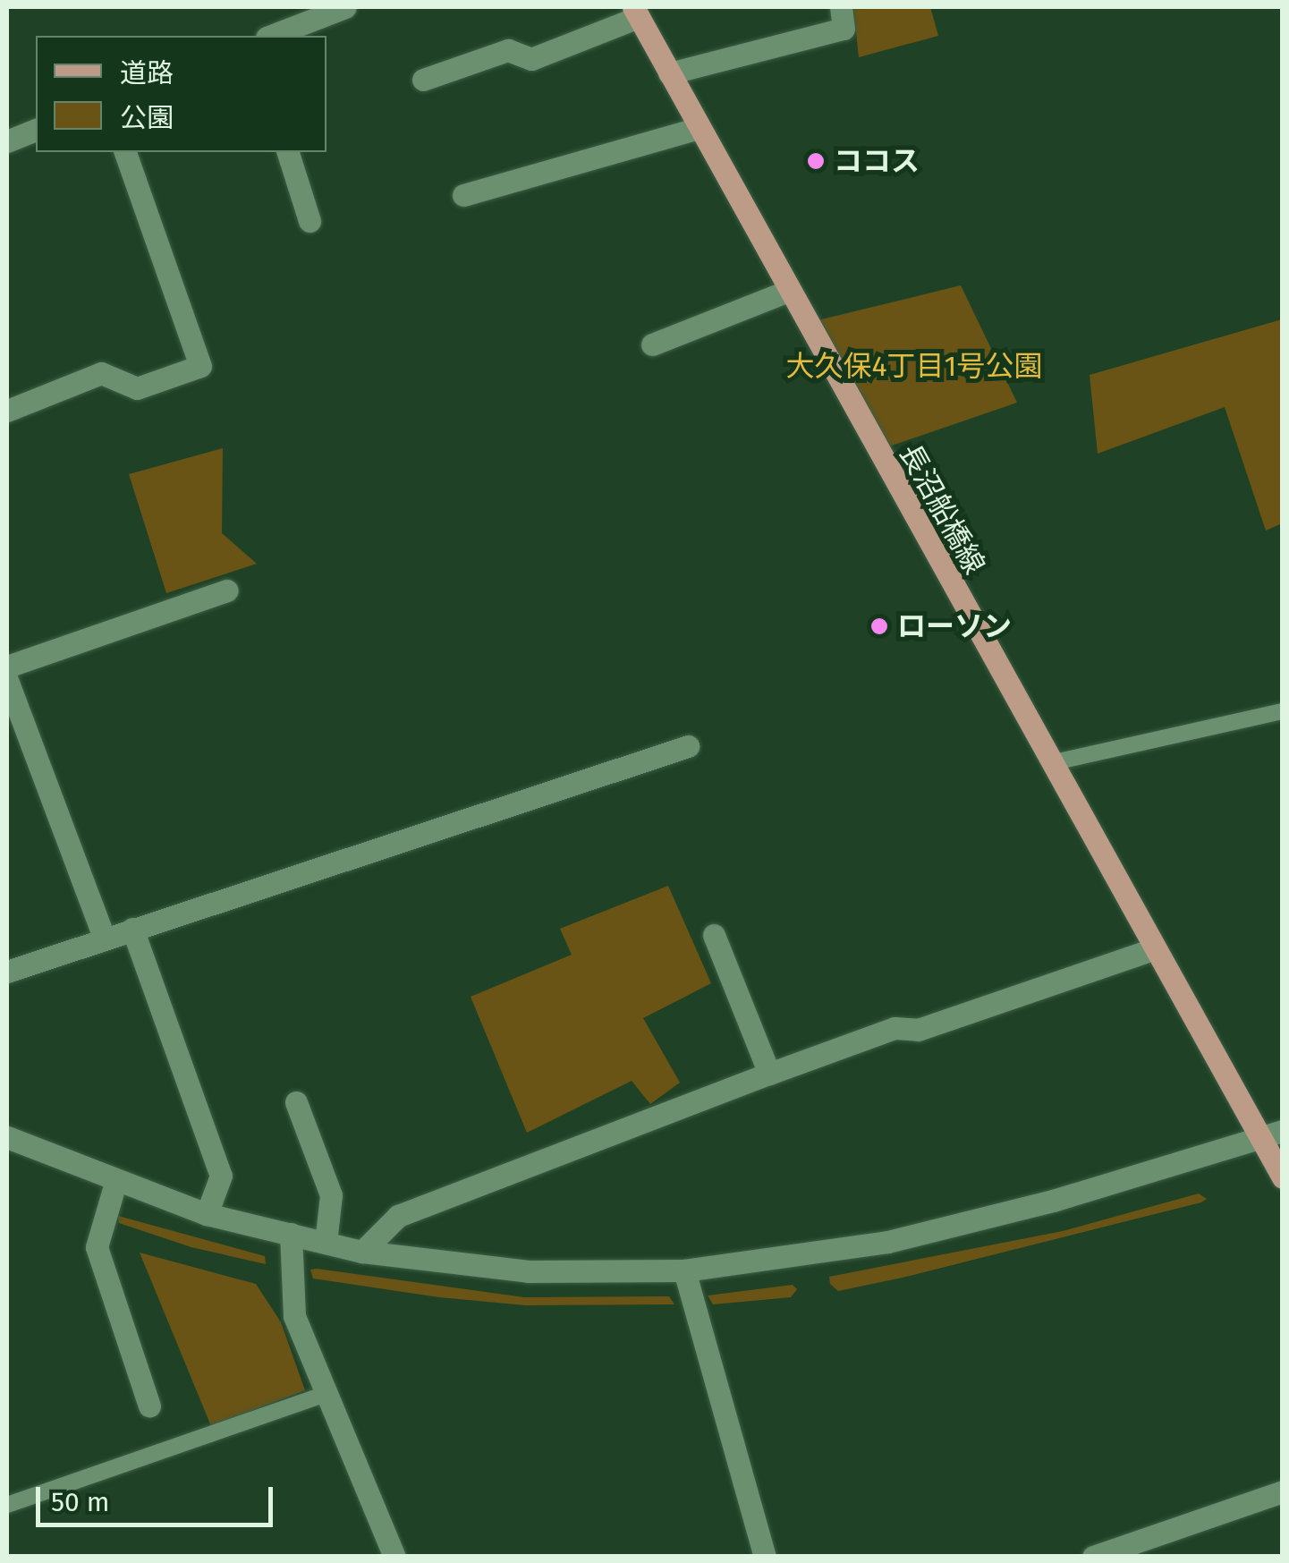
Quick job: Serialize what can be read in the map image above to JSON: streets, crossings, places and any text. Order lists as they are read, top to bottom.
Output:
{
  "streets": {
    "main road": ["長沼船橋線"]
  },
  "parks": ["大久保4丁目1号公園"],
  "places": ["ココス", "ローソン"],
  "legend": ["道路", "公園"],
  "scale_bar": "50 m"
}
